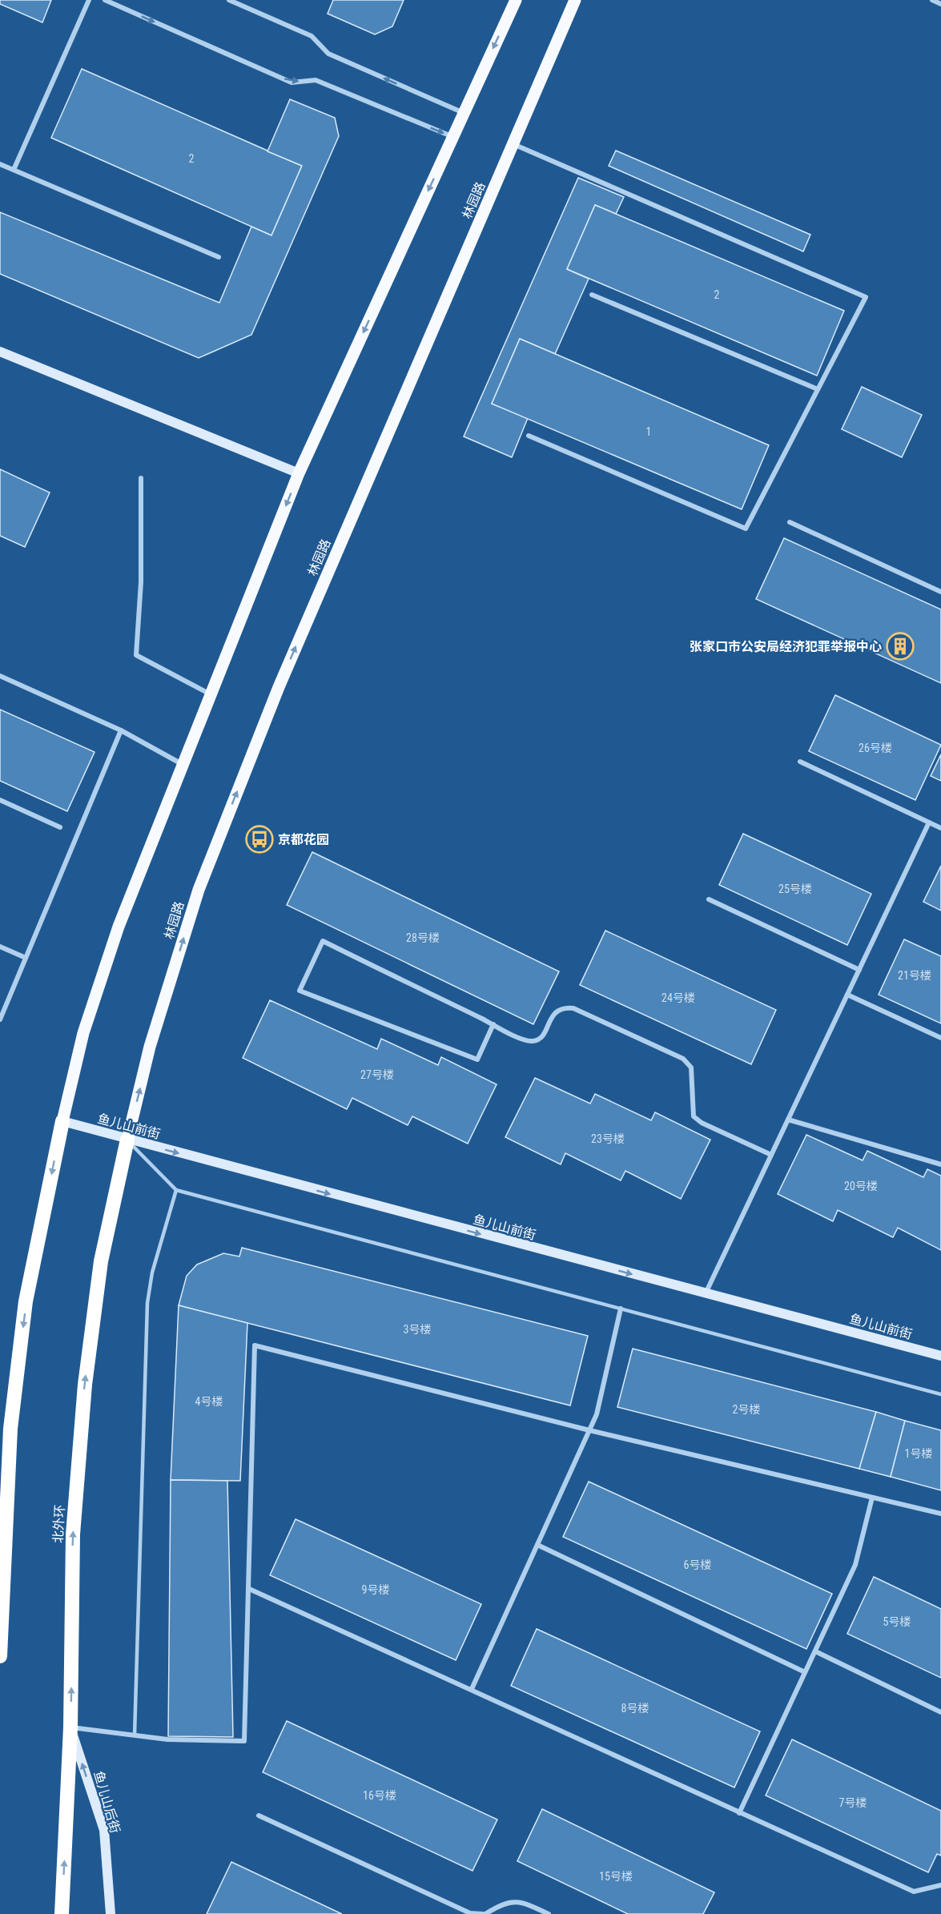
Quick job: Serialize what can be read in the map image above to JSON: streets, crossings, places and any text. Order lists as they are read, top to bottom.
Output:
{
  "streets": {
    "highway": ["北外环"],
    "main road": ["林园路"],
    "street": ["鱼儿山前街", "鱼儿山后街"]
  },
  "crossings": [
    ["林园路", "鱼儿山前街"],
    ["林园路", "北外环"],
    ["鱼儿山前街", "北外环"],
    ["北外环", "鱼儿山后街"]
  ],
  "one_way": ["鱼儿山前街", "鱼儿山后街"],
  "places": {
    "building": ["张家口市公安局经济犯罪举报中心"],
    "bus stop": ["京都花园"]
  },
  "house_numbers": [
    "2",
    "2",
    "1",
    "26号楼",
    "25号楼",
    "28号楼",
    "21号楼",
    "24号楼",
    "27号楼",
    "23号楼",
    "20号楼",
    "3号楼",
    "4号楼",
    "2号楼",
    "1号楼",
    "6号楼",
    "9号楼",
    "5号楼",
    "8号楼",
    "16号楼",
    "7号楼",
    "15号楼"
  ]
}
